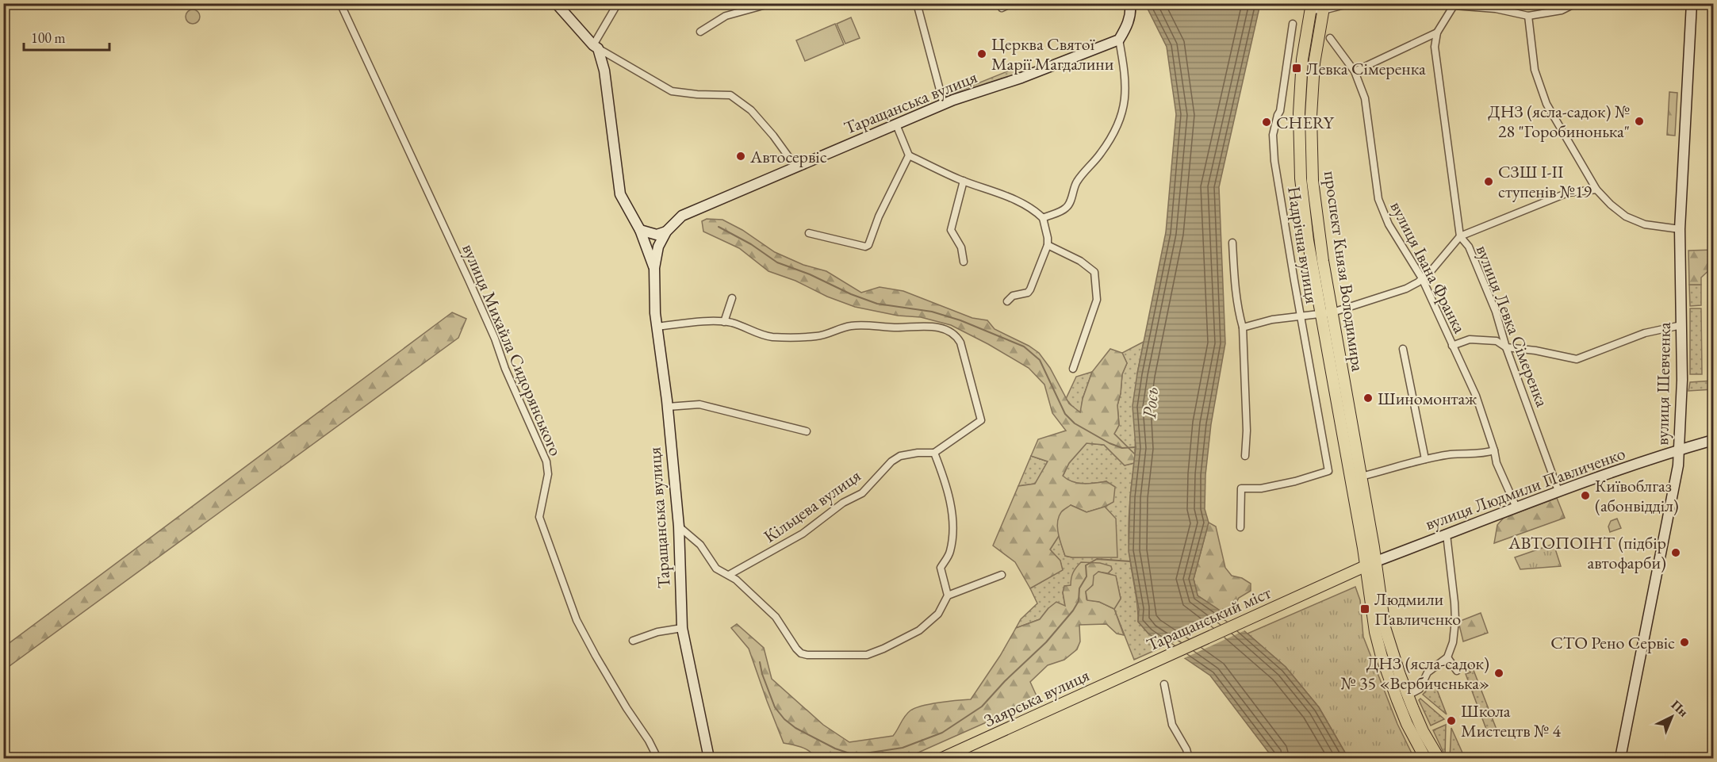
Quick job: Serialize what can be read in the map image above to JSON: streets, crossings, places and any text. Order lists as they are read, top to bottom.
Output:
{
  "streets": {
    "main road": ["проспект Князя Володимира", "Таращанський міст", "Заярська вулиця"],
    "street": [
      "Таращанська вулиця",
      "Надрічна вулиця",
      "вулиця Івана Франка",
      "вулиця Левка Сімеренка",
      "вулиця Михайла Сидорянського",
      "вулиця Шевченка",
      "вулиця Людмили Павличенко",
      "Кільцева вулиця"
    ]
  },
  "crossings": [
    ["вулиця Івана Франка", "вулиця Людмили Павличенко"],
    ["проспект Князя Володимира", "вулиця Людмили Павличенко"],
    ["проспект Князя Володимира", "Таращанський міст"],
    ["вулиця Левка Сімеренка", "вулиця Людмили Павличенко"],
    ["вулиця Шевченка", "вулиця Людмили Павличенко"],
    ["вулиця Людмили Павличенко", "Таращанський міст"],
    ["Таращанський міст", "Заярська вулиця"]
  ],
  "water": ["Рось"],
  "places": {
    "other": [
      "Церква Святої Марії Магдалини",
      "ДНЗ (ясла-садок) № 28 \"Горобинонька\"",
      "CHERY",
      "Автосервіс",
      "СЗШ I-II ступенів №19",
      "Шиномонтаж",
      "Київоблгаз (абонвідділ)",
      "АВТОПОІНТ (підбір автофарби)",
      "СТО Рено Сервіс",
      "ДНЗ (ясла-садок) № 35 «Вербиченька»",
      "Школа Мистецтв № 4"
    ],
    "transit": ["Левка Сімеренка", "Людмили Павличенко"]
  },
  "scale_bar": "100 m",
  "north": "top right"
}
